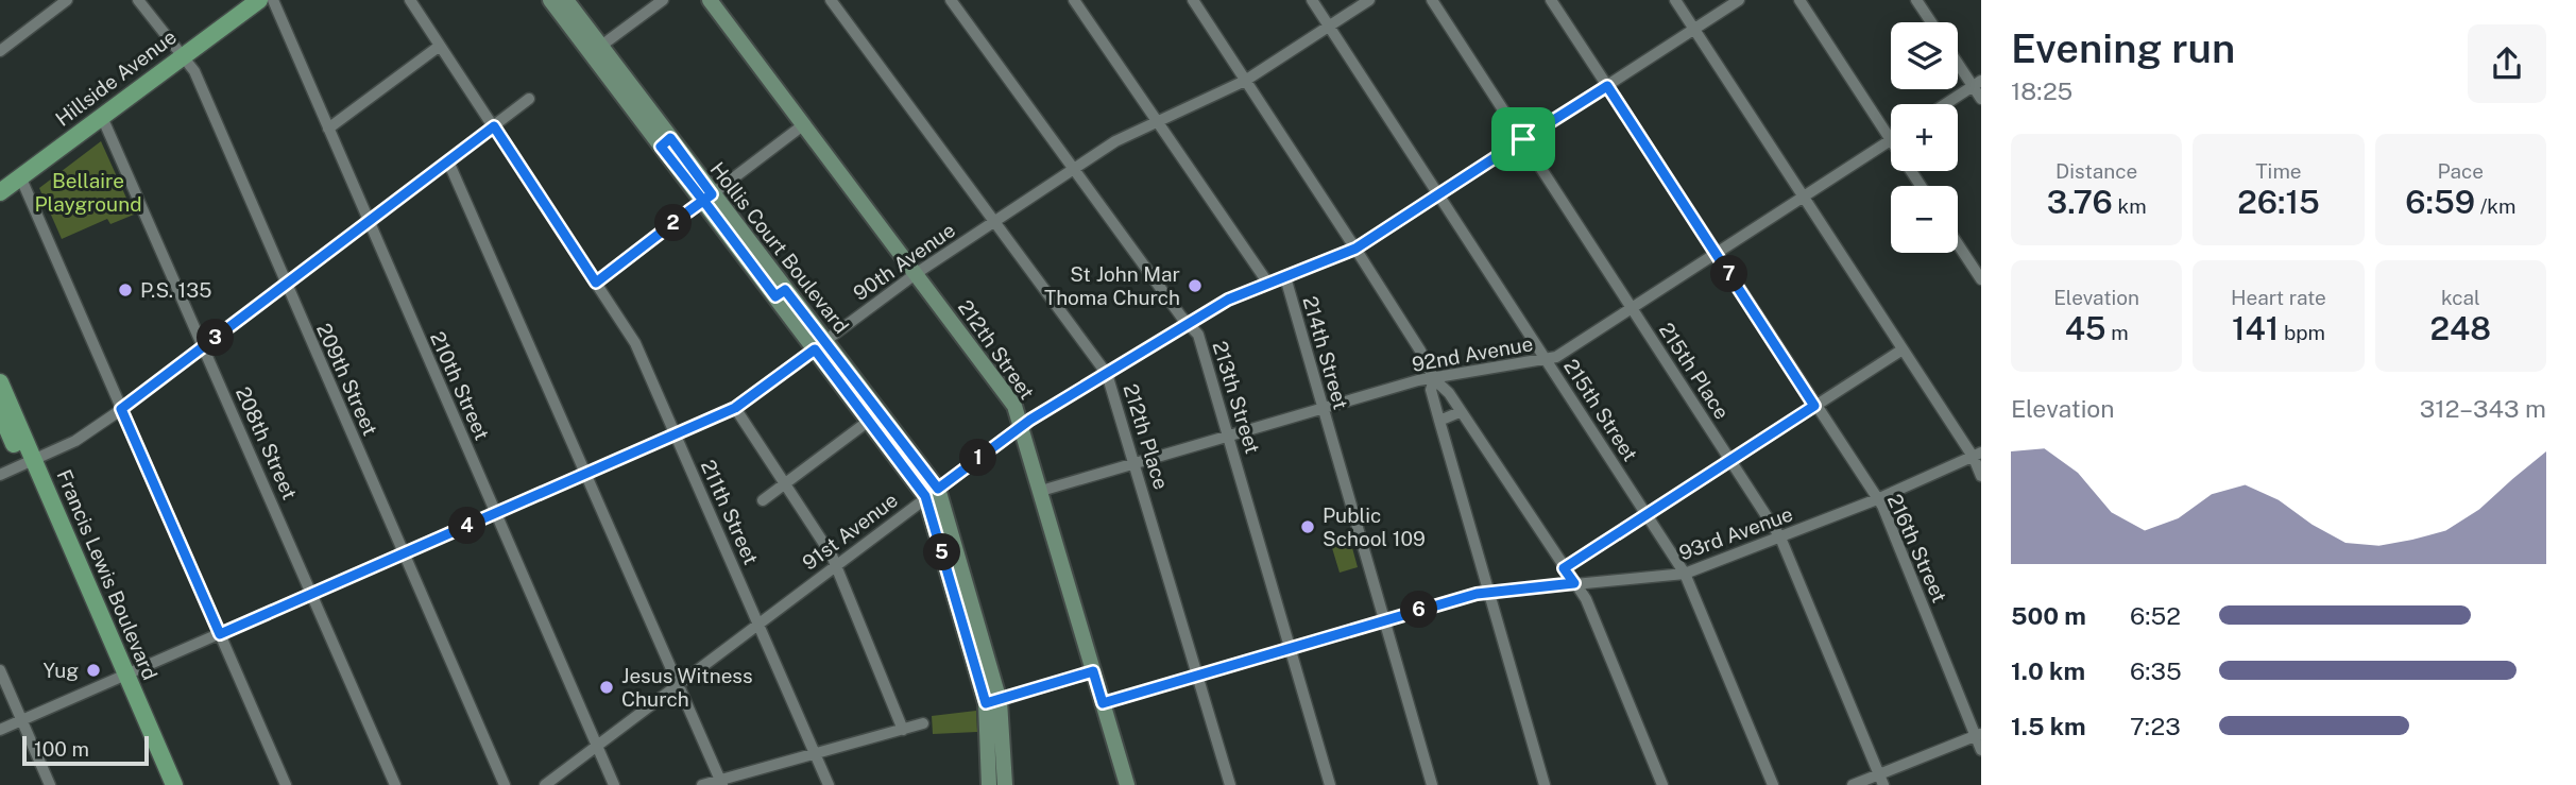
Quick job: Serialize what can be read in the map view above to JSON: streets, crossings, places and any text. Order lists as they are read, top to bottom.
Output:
{
  "streets": {
    "main road": [
      "Hillside Avenue",
      "Hollis Court Boulevard",
      "212th Street",
      "Francis Lewis Boulevard"
    ],
    "street": [
      "90th Avenue",
      "214th Street",
      "92nd Avenue",
      "215th Place",
      "209th Street",
      "210th Street",
      "213th Street",
      "215th Street",
      "212th Place",
      "208th Street",
      "211th Street",
      "91st Avenue",
      "93rd Avenue",
      "216th Street"
    ]
  },
  "crossings": [
    ["Hillside Avenue", "209th Street"],
    ["Hillside Avenue", "208th Street"],
    ["Hollis Court Boulevard", "90th Avenue"],
    ["Hollis Court Boulevard", "91st Avenue"],
    ["90th Avenue", "212th Street"],
    ["90th Avenue", "209th Street"],
    ["90th Avenue", "210th Street"],
    ["90th Avenue", "213th Street"],
    ["90th Avenue", "215th Street"],
    ["90th Avenue", "212th Place"],
    ["90th Avenue", "208th Street"],
    ["90th Avenue", "211th Street"],
    ["90th Avenue", "Francis Lewis Boulevard"],
    ["212th Street", "92nd Avenue"],
    ["212th Street", "91st Avenue"],
    ["212th Street", "93rd Avenue"],
    ["214th Street", "92nd Avenue"],
    ["214th Street", "91st Avenue"],
    ["214th Street", "93rd Avenue"],
    ["92nd Avenue", "215th Place"],
    ["92nd Avenue", "213th Street"],
    ["92nd Avenue", "215th Street"],
    ["92nd Avenue", "212th Place"],
    ["92nd Avenue", "216th Street"],
    ["215th Place", "93rd Avenue"],
    ["210th Street", "91st Avenue"],
    ["213th Street", "91st Avenue"],
    ["213th Street", "93rd Avenue"],
    ["215th Street", "93rd Avenue"],
    ["212th Place", "91st Avenue"],
    ["212th Place", "93rd Avenue"],
    ["211th Street", "91st Avenue"],
    ["93rd Avenue", "216th Street"]
  ],
  "parks": ["Bellaire Playground"],
  "places": [
    "St John Mar Thoma Church",
    "P.S. 135",
    "Public School 109",
    "Yug",
    "Jesus Witness Church"
  ],
  "scale_bar": "100 m",
  "page": {
    "heading": ["Evening run", "18:25"],
    "map_buttons": ["+", "−"],
    "stats": [
      ["Distance", "3.76 km"],
      ["Time", "26:15"],
      ["Pace", "6:59 /km"],
      ["Elevation", "45 m"],
      ["Heart rate", "141 bpm"],
      ["kcal", "248"]
    ],
    "pins": [
      "2",
      "7",
      "3",
      "1",
      "4",
      "5",
      "6"
    ],
    "chart": ["Elevation", "312–343 m"],
    "list": [
      {
        "name": "500 m",
        "note": "6:52"
      },
      {
        "name": "1.0 km",
        "note": "6:35"
      },
      {
        "name": "1.5 km",
        "note": "7:23"
      }
    ],
    "scale": "100 m"
  }
}
